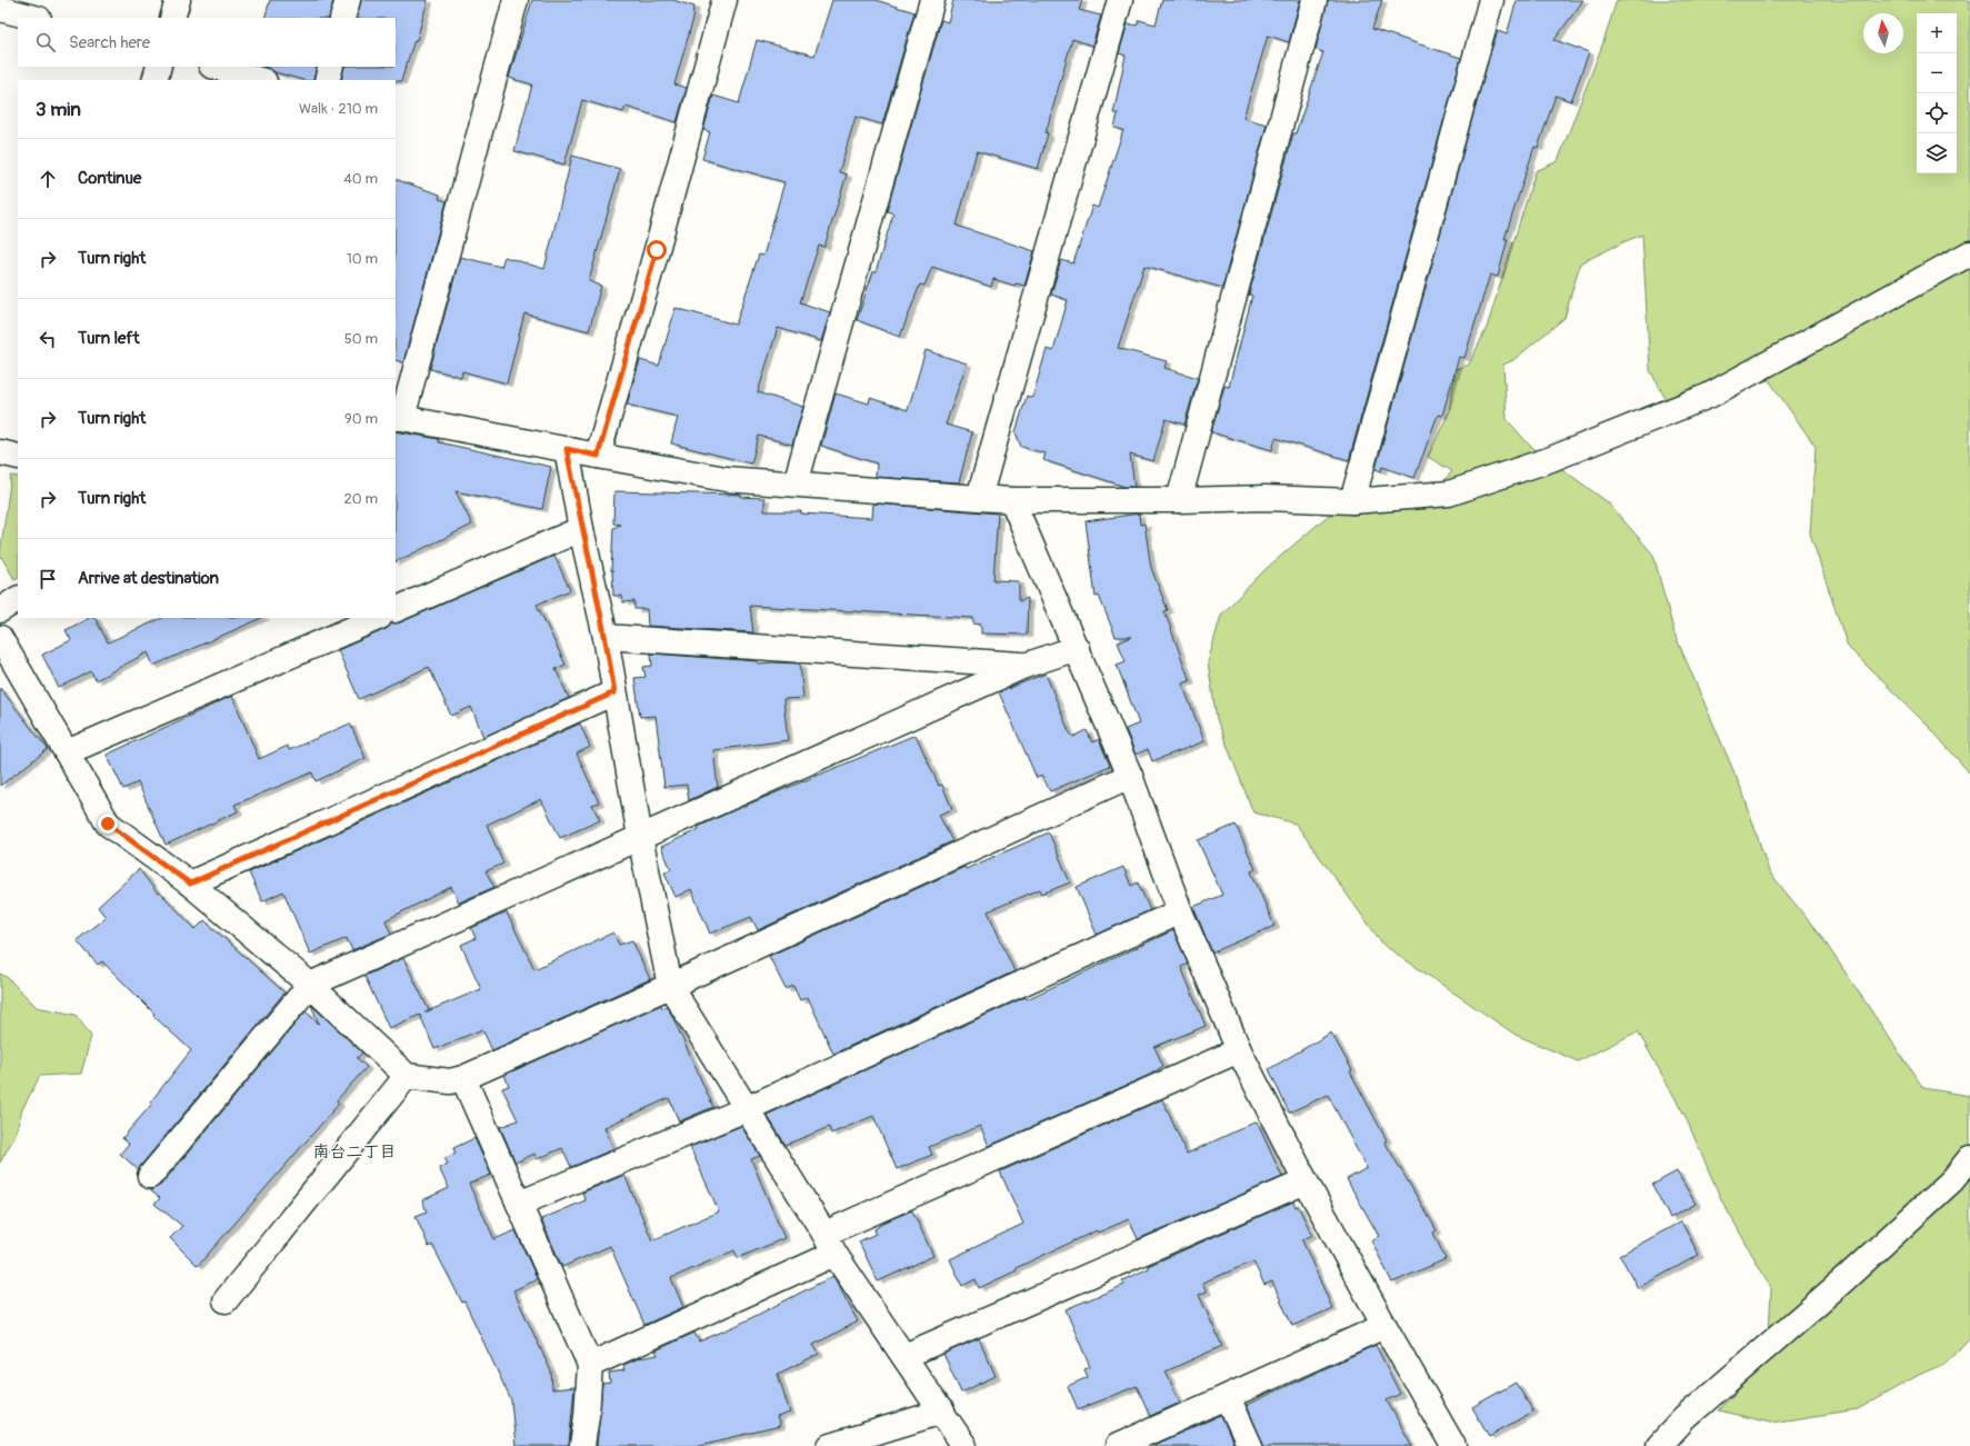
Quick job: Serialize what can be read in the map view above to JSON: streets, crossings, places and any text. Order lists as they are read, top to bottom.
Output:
{
  "districts": ["南台二丁目"],
  "north": "top",
  "page": {
    "map_buttons": ["+", "−"],
    "search": "Search here",
    "heading": ["3 min", "Walk · 210 m"],
    "list": [
      ["Continue", "40 m"],
      ["Turn right", "10 m"],
      ["Turn left", "50 m"],
      ["Turn right", "90 m"],
      ["Turn right", "20 m"],
      "Arrive at destination"
    ]
  }
}
